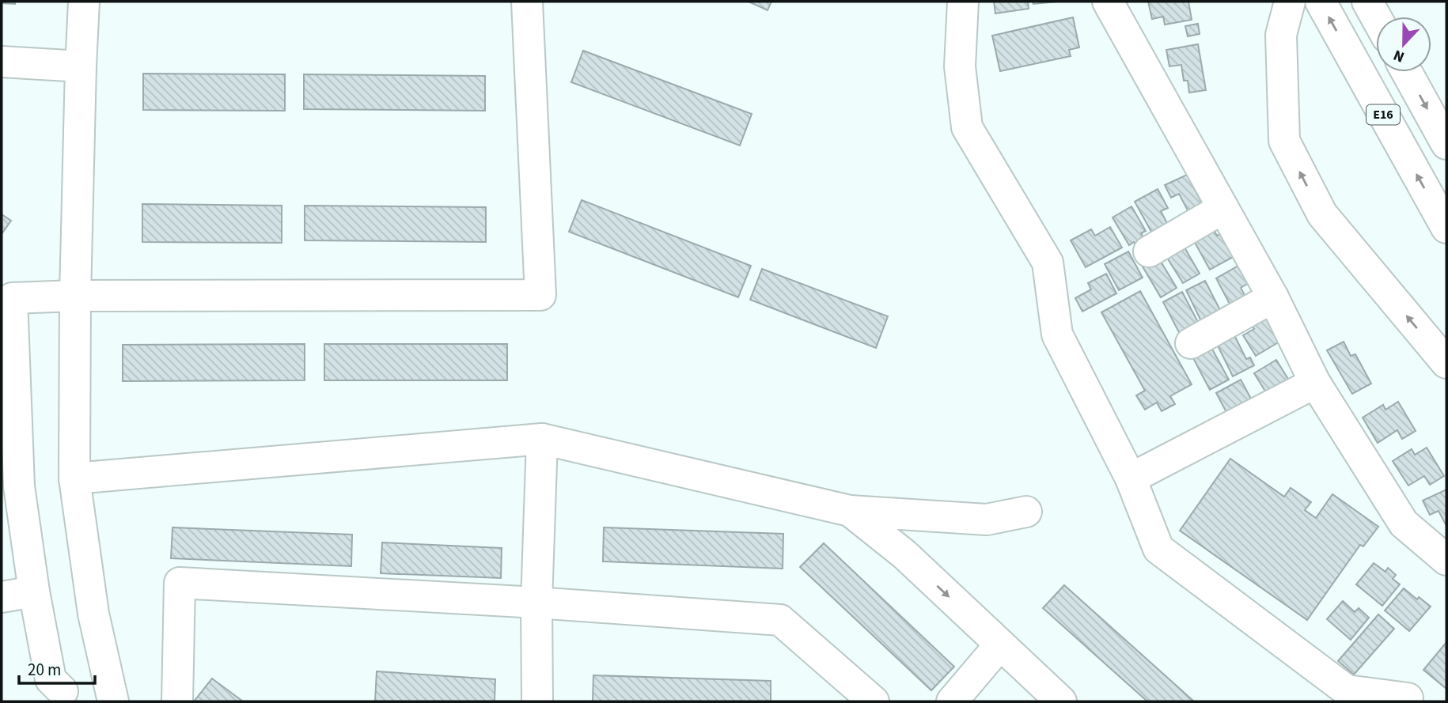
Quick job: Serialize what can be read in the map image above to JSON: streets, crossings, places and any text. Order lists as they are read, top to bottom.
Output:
{
  "streets": {
    "main road": ["E16"]
  },
  "scale_bar": "20 m",
  "north": "bottom"
}
